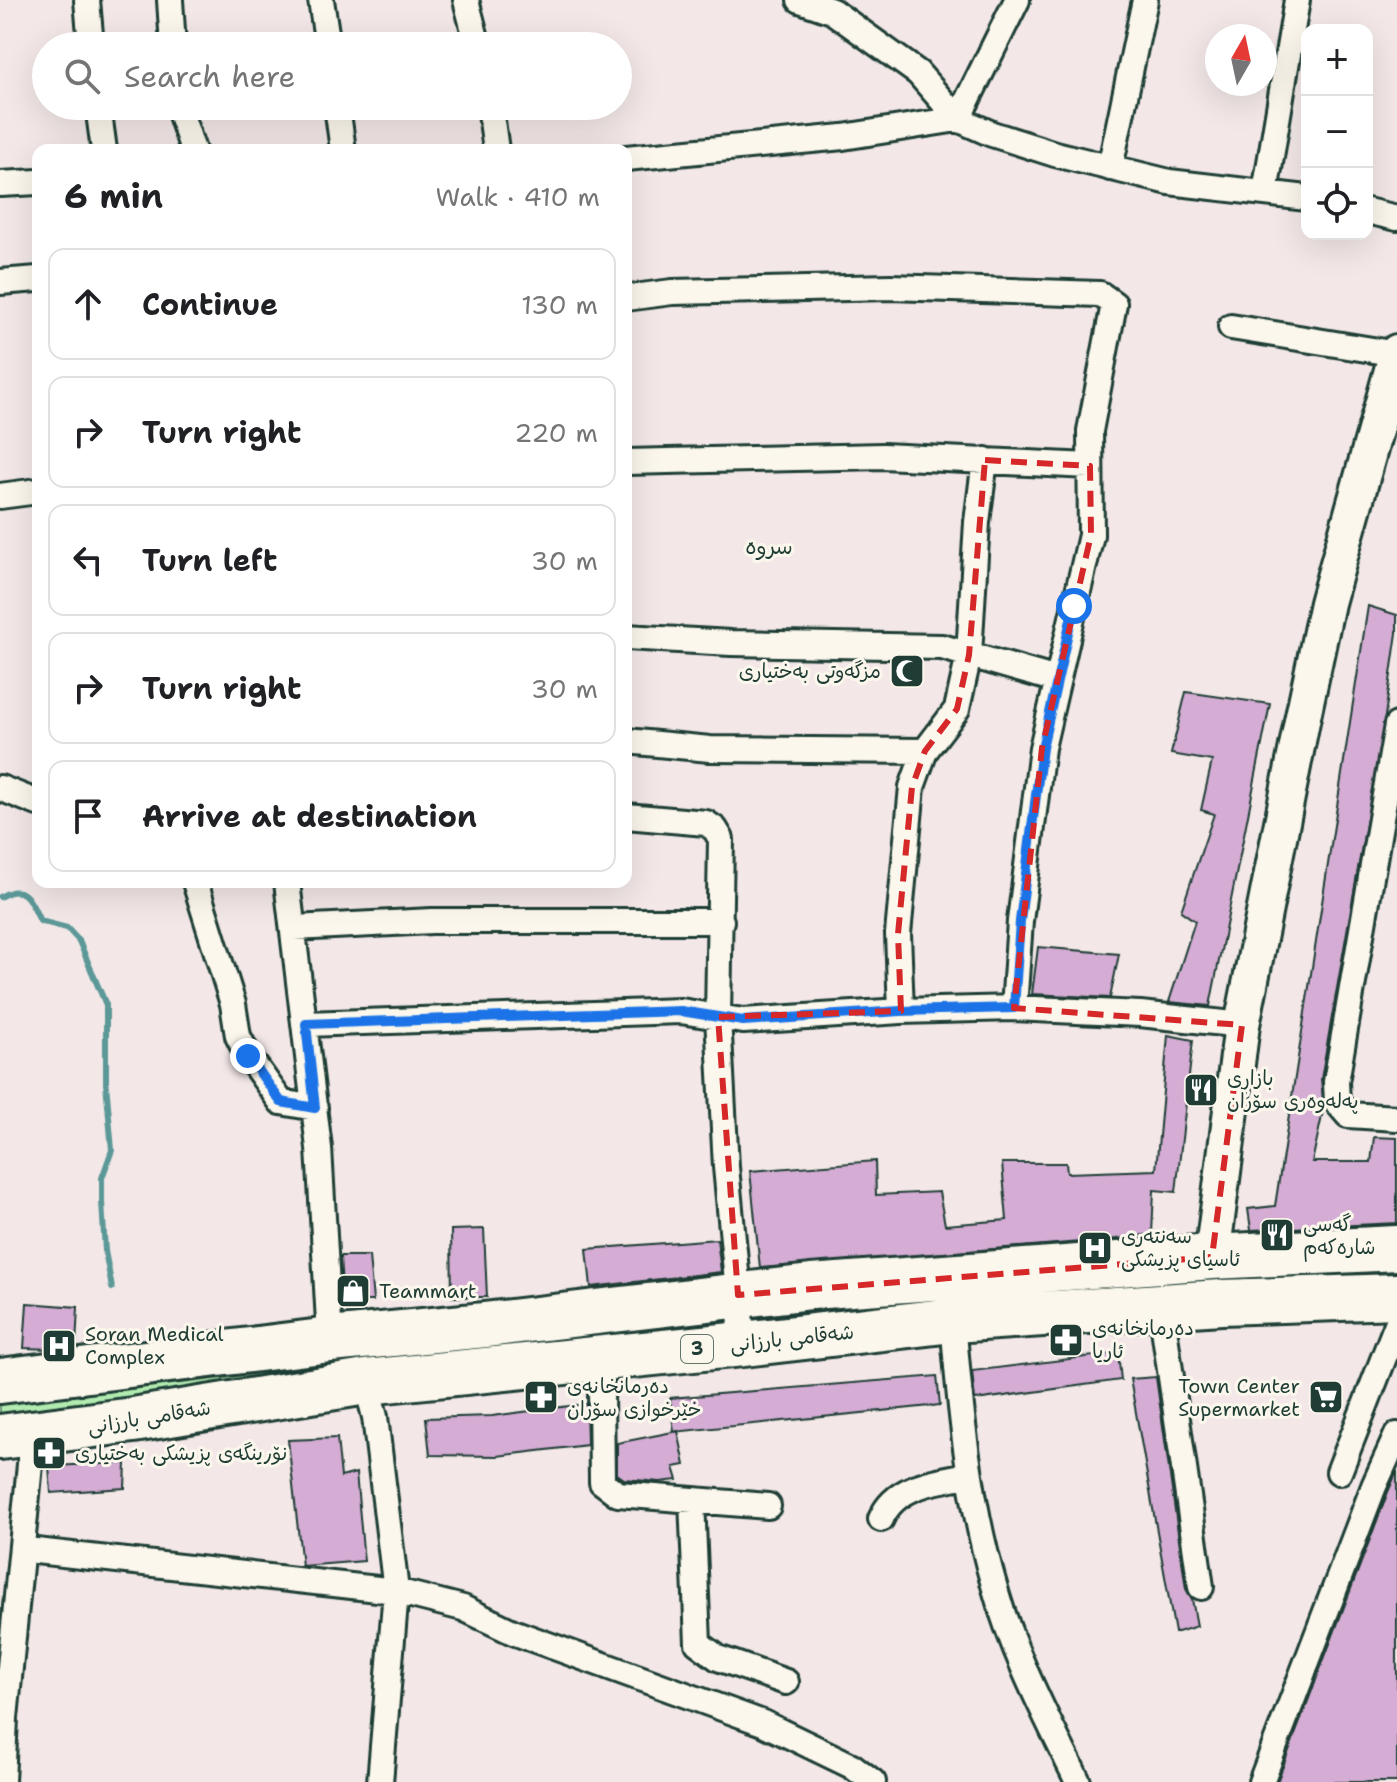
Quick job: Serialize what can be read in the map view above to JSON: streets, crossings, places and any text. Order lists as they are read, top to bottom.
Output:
{
  "streets": {
    "highway": ["شەقامی بارزانی", "3"]
  },
  "districts": ["سروە"],
  "places": {
    "mosque": ["مزگەوتی بەختیاری"],
    "restaurant": ["بازاڕی پەلەوەری سۆران", "گەسی شارەکەم"],
    "hospital": ["سەنتەری ئاسیای پزیشکی", "Soran Medical Complex"],
    "shop": ["Teammart"],
    "pharmacy": ["دەرمانخانەی ئاریا", "دەرمانخانەی خێرخوازی سۆران", "نۆرینگەی پزیشکی بەختیاری"],
    "supermarket": ["Town Center Supermarket"]
  },
  "north": "top",
  "page": {
    "map_buttons": ["+", "−"],
    "search": "Search here",
    "heading": ["6 min", "Walk · 410 m"],
    "list": [
      ["Continue", "130 m"],
      ["Turn right", "220 m"],
      ["Turn left", "30 m"],
      ["Turn right", "30 m"],
      "Arrive at destination"
    ]
  }
}
